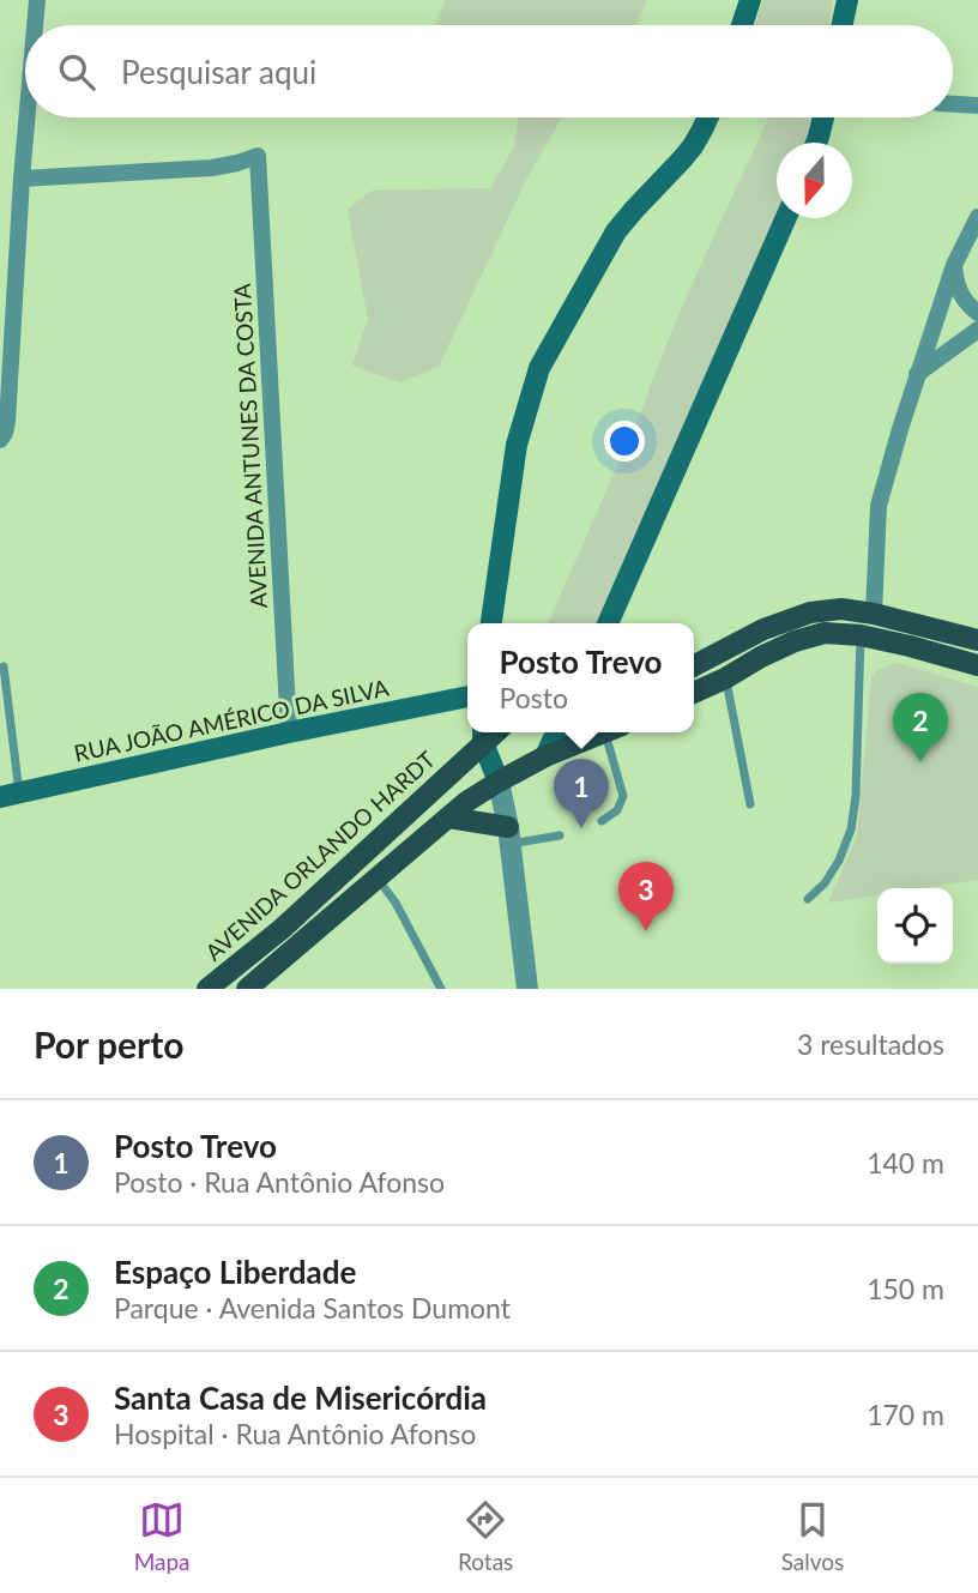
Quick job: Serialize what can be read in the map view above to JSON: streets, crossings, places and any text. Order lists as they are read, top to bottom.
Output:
{
  "streets": {
    "main road": ["RUA JOÃO AMÉRICO DA SILVA", "AVENIDA ORLANDO HARDT"],
    "street": ["AVENIDA ANTUNES DA COSTA"]
  },
  "crossings": [
    ["AVENIDA ANTUNES DA COSTA", "RUA JOÃO AMÉRICO DA SILVA"]
  ],
  "north": "bottom",
  "page": {
    "search": "Pesquisar aqui",
    "popup": ["Posto Trevo", "Posto"],
    "pins": ["2", "1", "3"],
    "heading": ["Por perto", "3 resultados"],
    "list": [
      {
        "mark": "1",
        "name": "Posto Trevo",
        "note": "Posto · Rua Antônio Afonso",
        "value": "140 m"
      },
      {
        "mark": "2",
        "name": "Espaço Liberdade",
        "note": "Parque · Avenida Santos Dumont",
        "value": "150 m"
      },
      {
        "mark": "3",
        "name": "Santa Casa de Misericórdia",
        "note": "Hospital · Rua Antônio Afonso",
        "value": "170 m"
      }
    ],
    "nav": ["Mapa", "Rotas", "Salvos"]
  }
}
